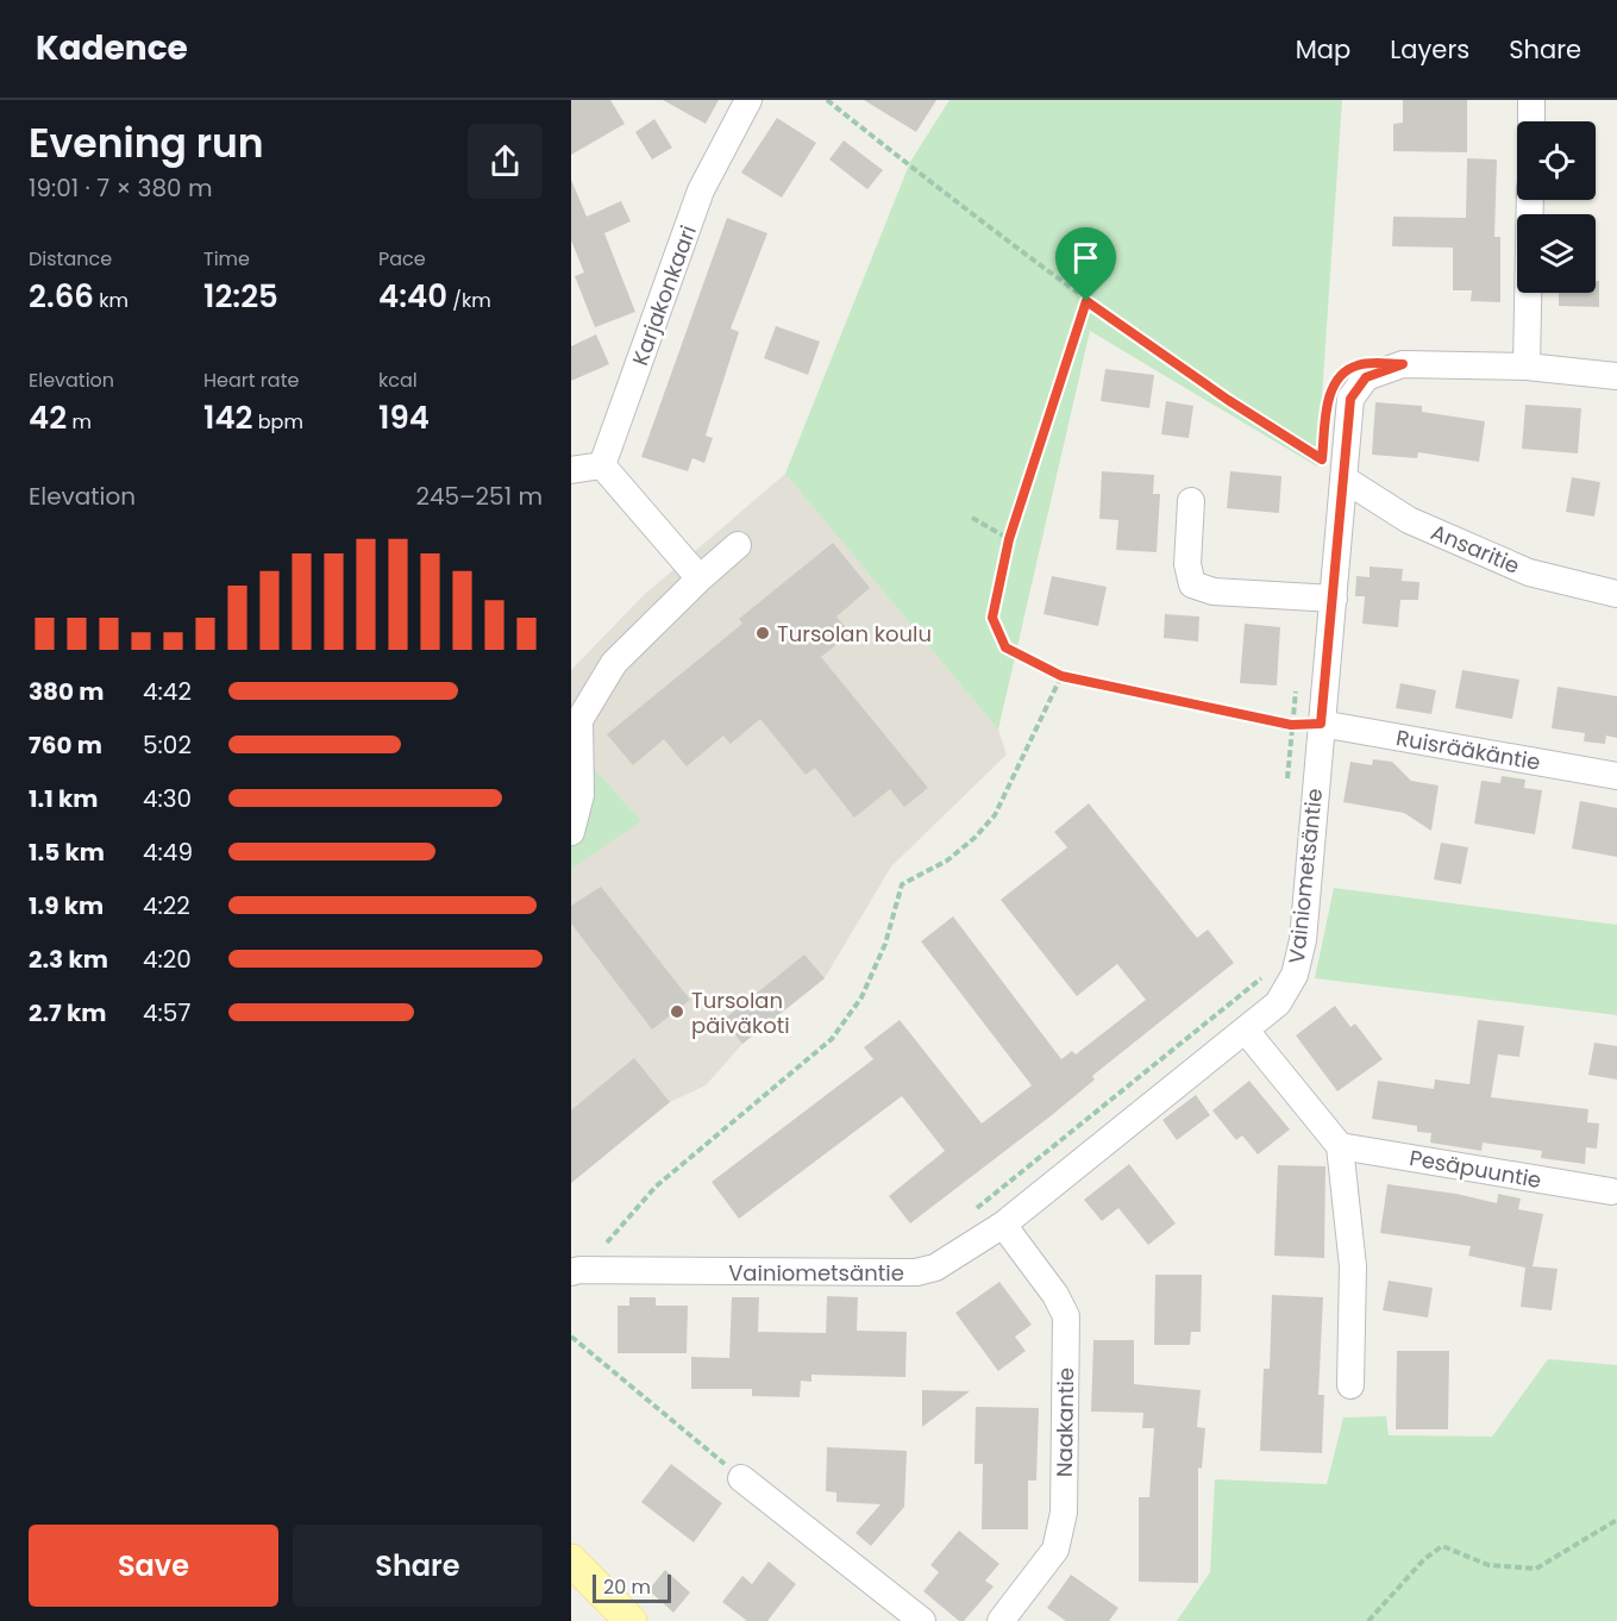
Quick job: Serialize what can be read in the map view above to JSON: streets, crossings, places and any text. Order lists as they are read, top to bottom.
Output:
{
  "streets": {
    "street": [
      "Karjakonkaari",
      "Ansaritie",
      "Ruisrääkäntie",
      "Vainiometsäntie",
      "Pesäpuuntie",
      "Naakantie"
    ]
  },
  "crossings": [
    ["Ansaritie", "Vainiometsäntie"],
    ["Ruisrääkäntie", "Vainiometsäntie"],
    ["Vainiometsäntie", "Naakantie"]
  ],
  "places": ["Tursolan koulu", "Tursolan päiväkoti"],
  "scale_bar": "20 m",
  "page": {
    "header": "Kadence",
    "nav": ["Map", "Layers", "Share"],
    "heading": ["Evening run", "19:01 · 7 × 380 m"],
    "stats": [
      ["Distance", "2.66 km"],
      ["Time", "12:25"],
      ["Pace", "4:40 /km"],
      ["Elevation", "42 m"],
      ["Heart rate", "142 bpm"],
      ["kcal", "194"]
    ],
    "chart": ["Elevation", "245–251 m"],
    "list": [
      {
        "name": "380 m",
        "note": "4:42"
      },
      {
        "name": "760 m",
        "note": "5:02"
      },
      {
        "name": "1.1 km",
        "note": "4:30"
      },
      {
        "name": "1.5 km",
        "note": "4:49"
      },
      {
        "name": "1.9 km",
        "note": "4:22"
      },
      {
        "name": "2.3 km",
        "note": "4:20"
      },
      {
        "name": "2.7 km",
        "note": "4:57"
      }
    ],
    "buttons": ["Save", "Share"],
    "scale": "20 m"
  }
}
